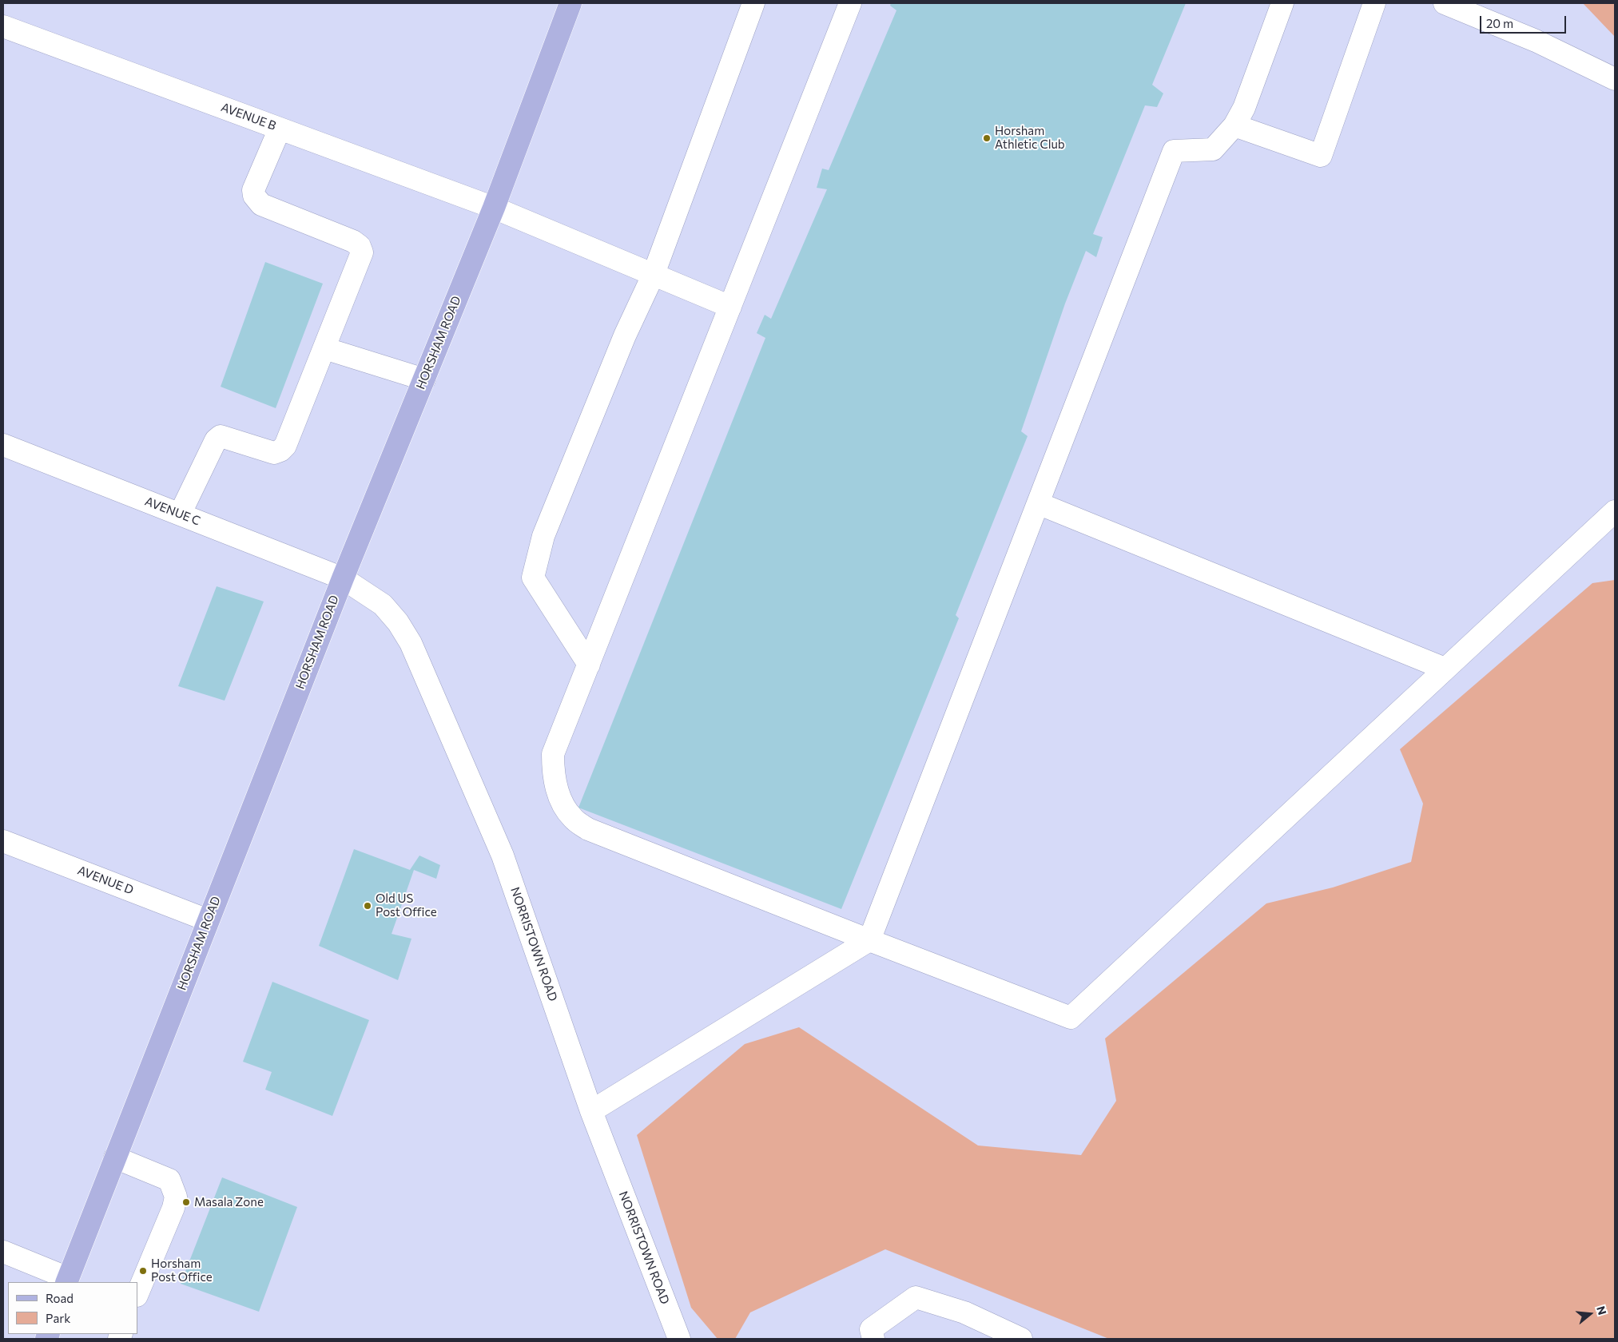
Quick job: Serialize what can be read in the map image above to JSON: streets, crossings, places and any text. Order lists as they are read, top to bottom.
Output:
{
  "streets": {
    "main road": ["HORSHAM ROAD"],
    "street": [
      "AVENUE B",
      "AVENUE C",
      "AVENUE D",
      "NORRISTOWN ROAD"
    ]
  },
  "crossings": [
    ["AVENUE B", "HORSHAM ROAD"],
    ["HORSHAM ROAD", "AVENUE C"],
    ["HORSHAM ROAD", "AVENUE D"],
    ["HORSHAM ROAD", "NORRISTOWN ROAD"],
    ["AVENUE C", "NORRISTOWN ROAD"]
  ],
  "places": [
    "Horsham Athletic Club",
    "Old US Post Office",
    "Masala Zone",
    "Horsham Post Office"
  ],
  "legend": ["Road", "Park"],
  "scale_bar": "20 m",
  "north": "right"
}
